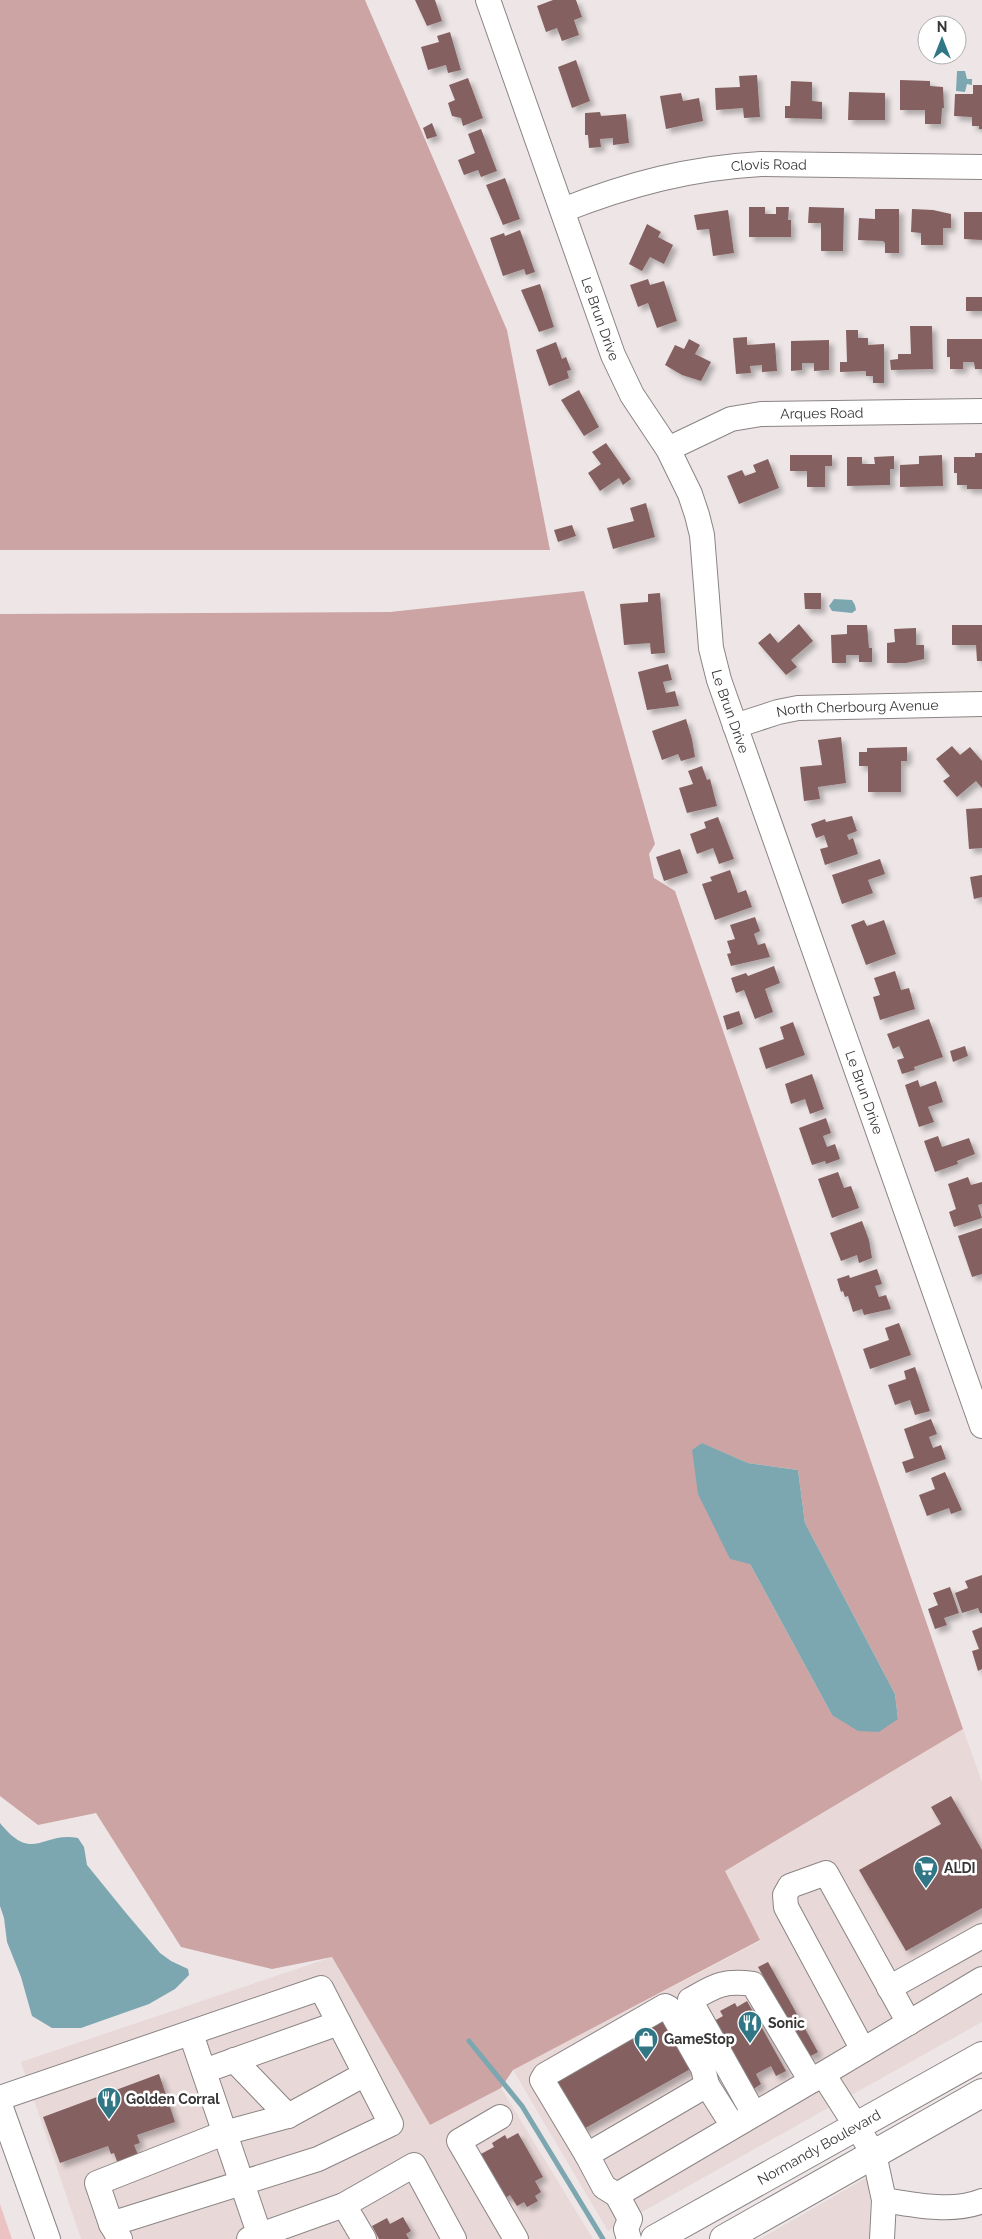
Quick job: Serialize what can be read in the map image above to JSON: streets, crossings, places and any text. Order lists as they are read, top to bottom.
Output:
{
  "streets": {
    "main road": ["Normandy Boulevard"],
    "street": [
      "Clovis Road",
      "Le Brun Drive",
      "Arques Road",
      "North Cherbourg Avenue"
    ]
  },
  "crossings": [
    ["Clovis Road", "Le Brun Drive"],
    ["Le Brun Drive", "Arques Road"],
    ["Le Brun Drive", "North Cherbourg Avenue"]
  ],
  "places": {
    "supermarket": ["ALDI"],
    "restaurant": ["Sonic", "Golden Corral"],
    "shop": ["GameStop"]
  },
  "north": "top"
}
